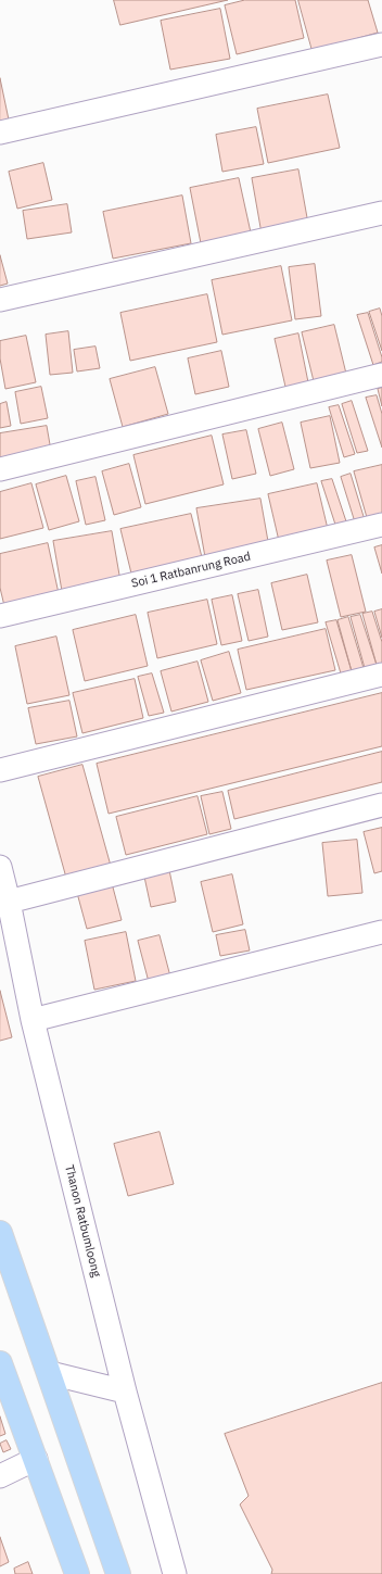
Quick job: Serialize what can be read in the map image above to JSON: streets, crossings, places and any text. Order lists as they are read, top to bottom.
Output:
{
  "streets": {
    "street": ["Soi 1 Ratbanrung Road", "Thanon Ratbumloong"]
  }
}
